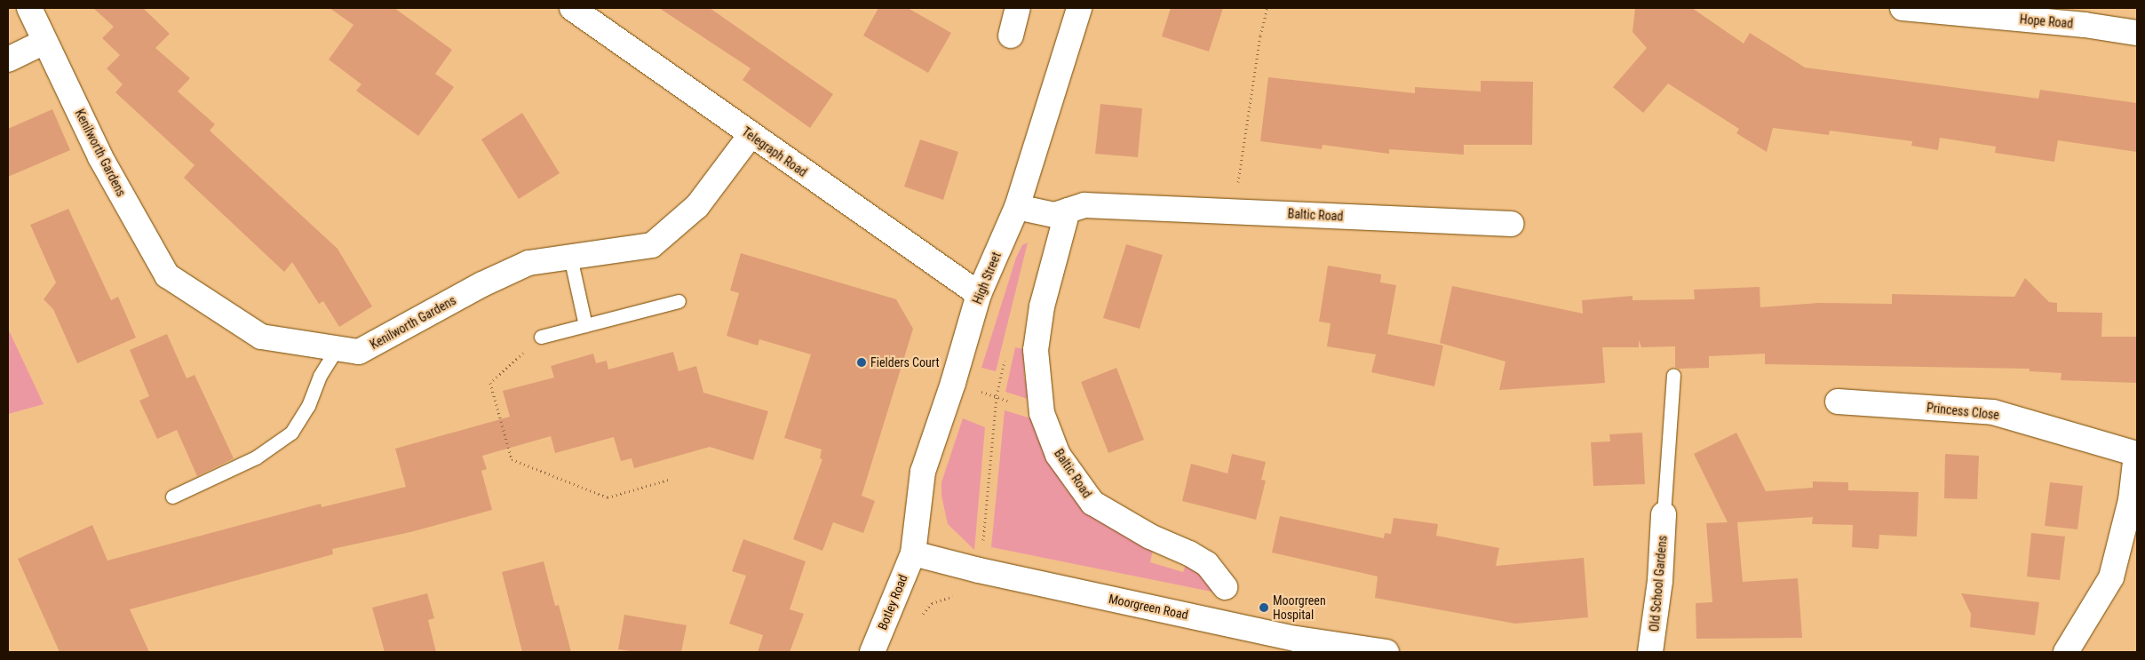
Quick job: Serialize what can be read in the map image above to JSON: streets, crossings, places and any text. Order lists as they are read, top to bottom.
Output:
{
  "streets": {
    "street": [
      "Hope Road",
      "Telegraph Road",
      "Kenilworth Gardens",
      "Baltic Road",
      "High Street",
      "Princess Close",
      "Old School Gardens",
      "Botley Road",
      "Moorgreen Road"
    ]
  },
  "crossings": [
    ["Telegraph Road", "Kenilworth Gardens"],
    ["Telegraph Road", "High Street"],
    ["Baltic Road", "High Street"],
    ["High Street", "Botley Road"],
    ["High Street", "Moorgreen Road"],
    ["Botley Road", "Moorgreen Road"]
  ],
  "places": ["Fielders Court", "Moorgreen Hospital"]
}
